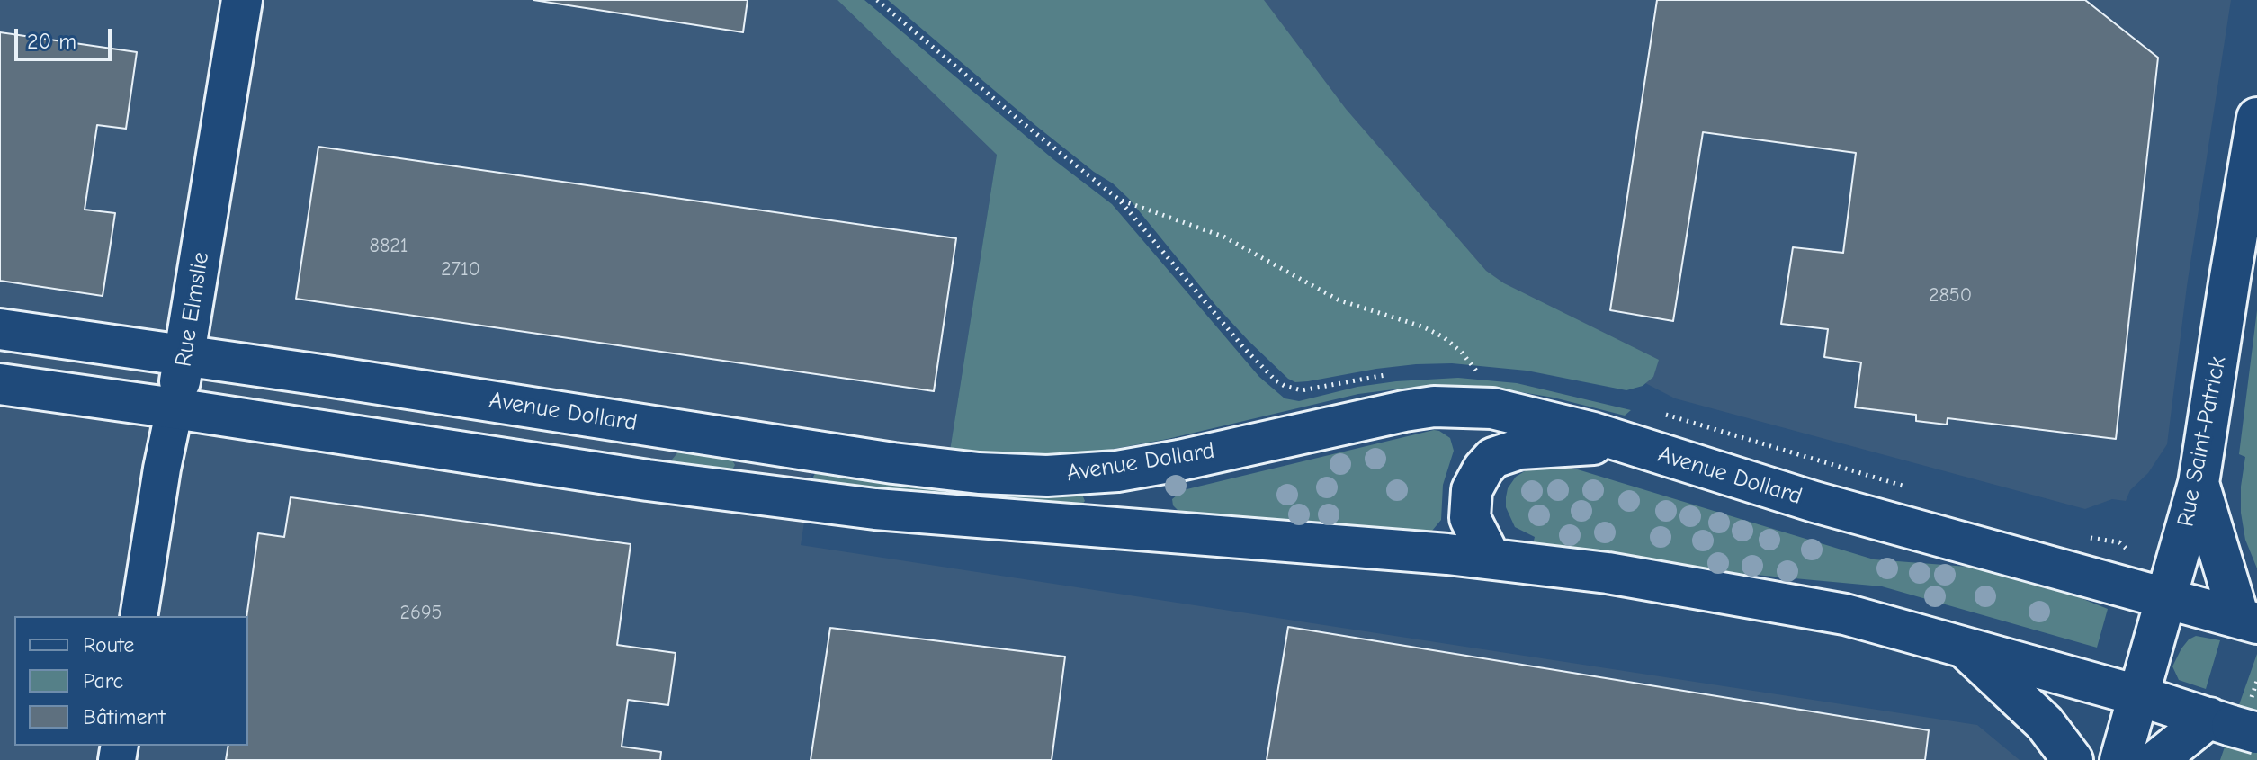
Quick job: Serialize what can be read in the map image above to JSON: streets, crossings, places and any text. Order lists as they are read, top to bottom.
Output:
{
  "streets": {
    "main road": ["Rue Elmslie", "Avenue Dollard", "Rue Saint-Patrick"]
  },
  "crossings": [
    ["Rue Elmslie", "Avenue Dollard"],
    ["Avenue Dollard", "Rue Saint-Patrick"]
  ],
  "house_numbers": [
    "8821",
    "2710",
    "2850",
    "2695"
  ],
  "legend": ["Route", "Parc", "Bâtiment"],
  "scale_bar": "20 m"
}
